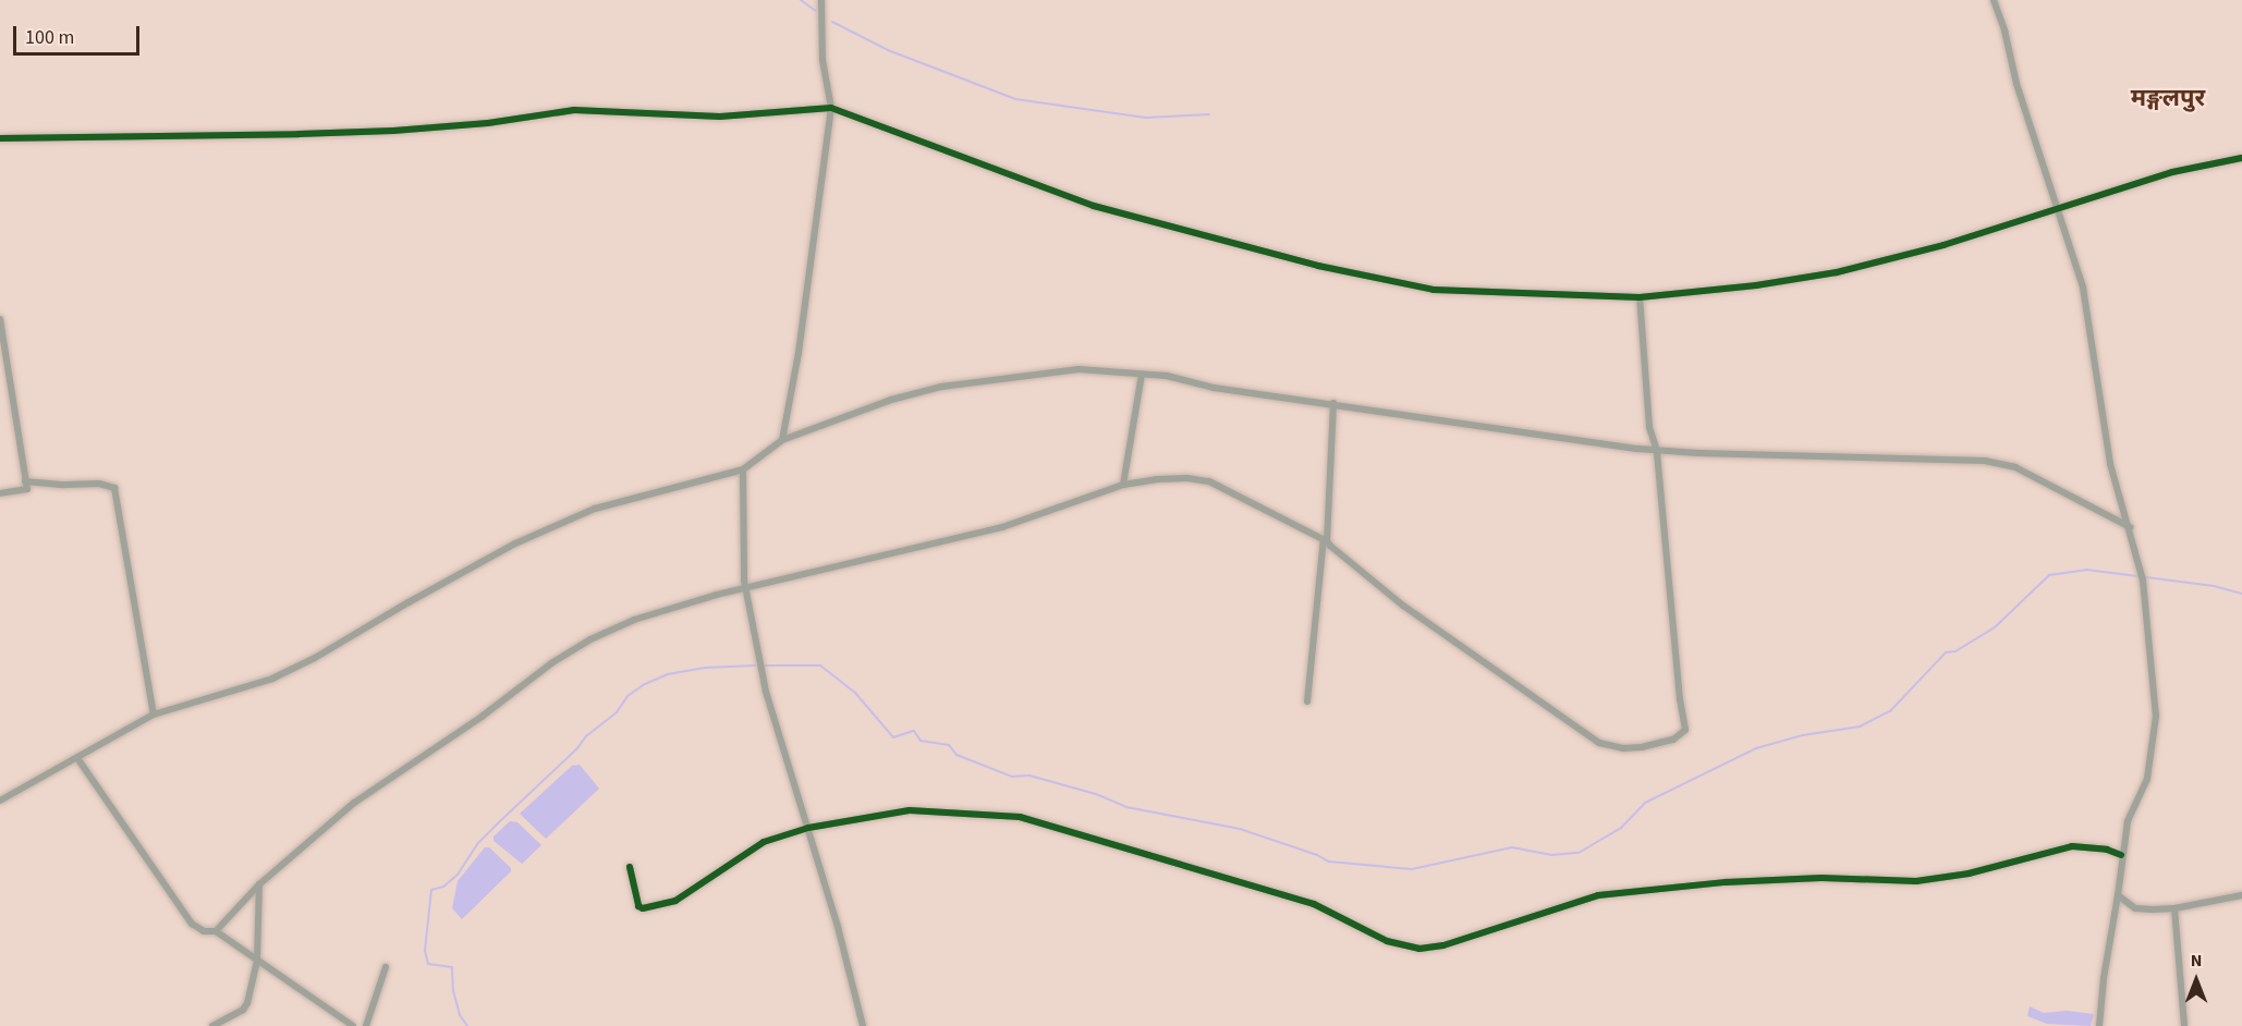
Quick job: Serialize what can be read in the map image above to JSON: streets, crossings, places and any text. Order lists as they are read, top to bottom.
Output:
{
  "districts": ["मङ्गलपुर"],
  "scale_bar": "100 m",
  "north": "top"
}
